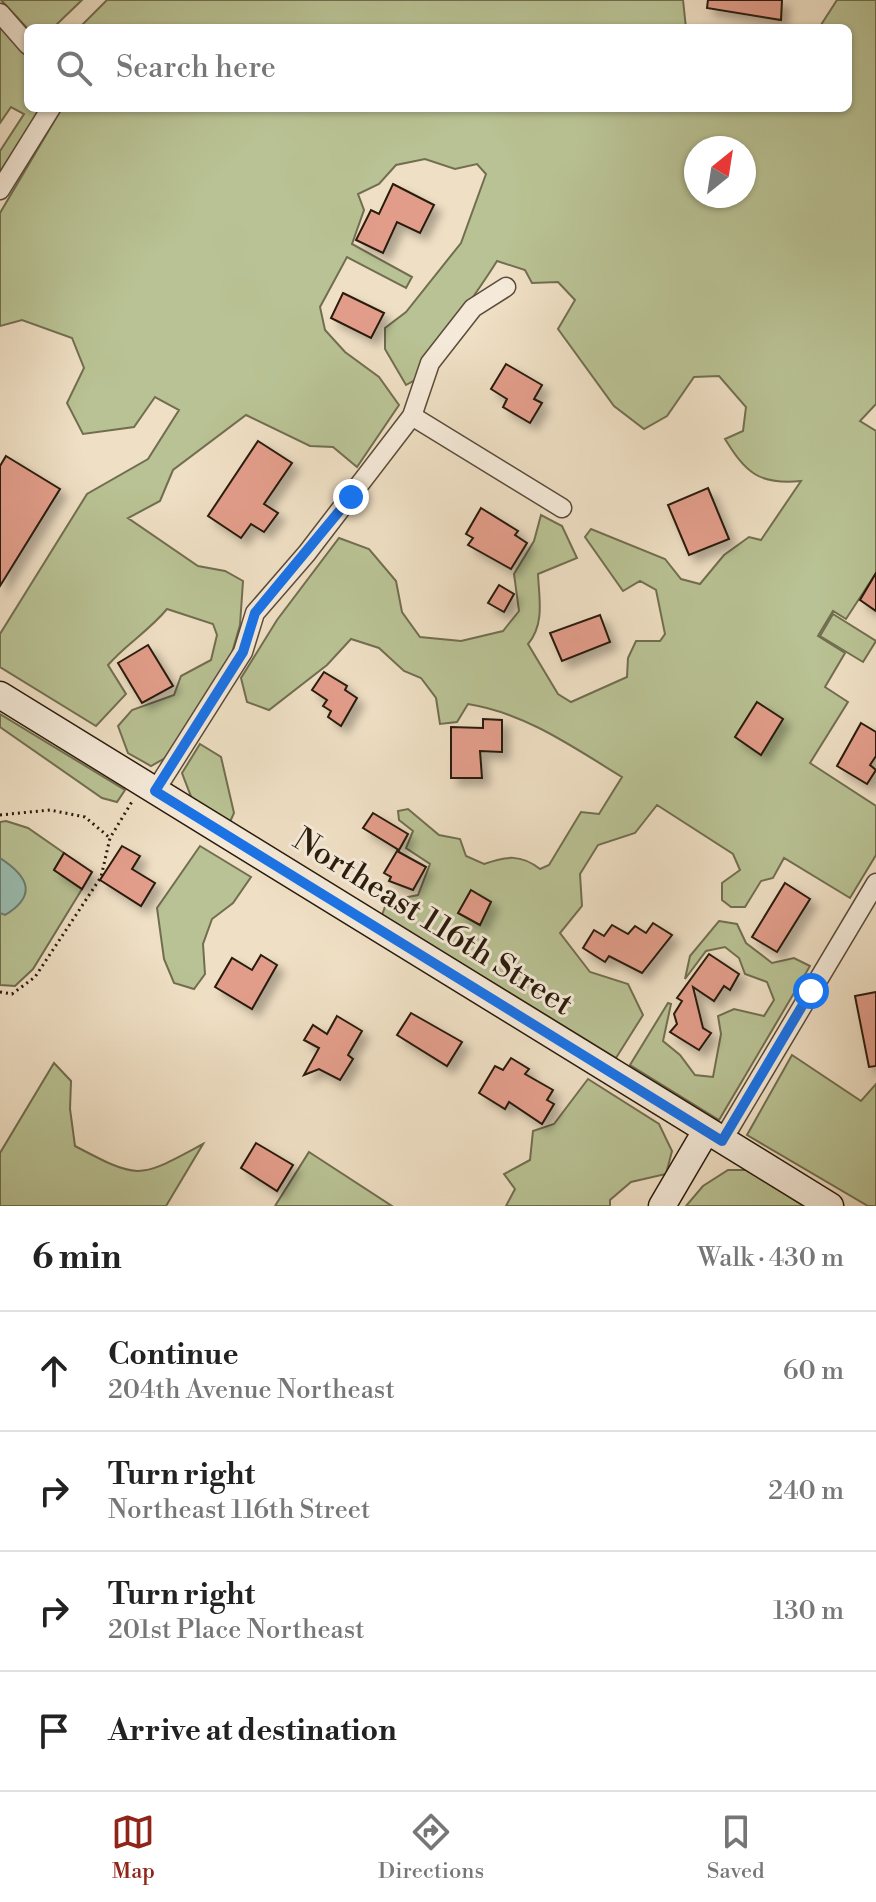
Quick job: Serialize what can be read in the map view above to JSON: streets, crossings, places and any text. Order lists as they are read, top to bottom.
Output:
{
  "streets": {
    "street": ["Northeast 116th Street"]
  },
  "north": "top right",
  "page": {
    "search": "Search here",
    "heading": ["6 min", "Walk · 430 m"],
    "list": [
      ["Continue", "204th Avenue Northeast", "60 m"],
      ["Turn right", "Northeast 116th Street", "240 m"],
      ["Turn right", "201st Place Northeast", "130 m"],
      "Arrive at destination"
    ],
    "nav": ["Map", "Directions", "Saved"]
  }
}
